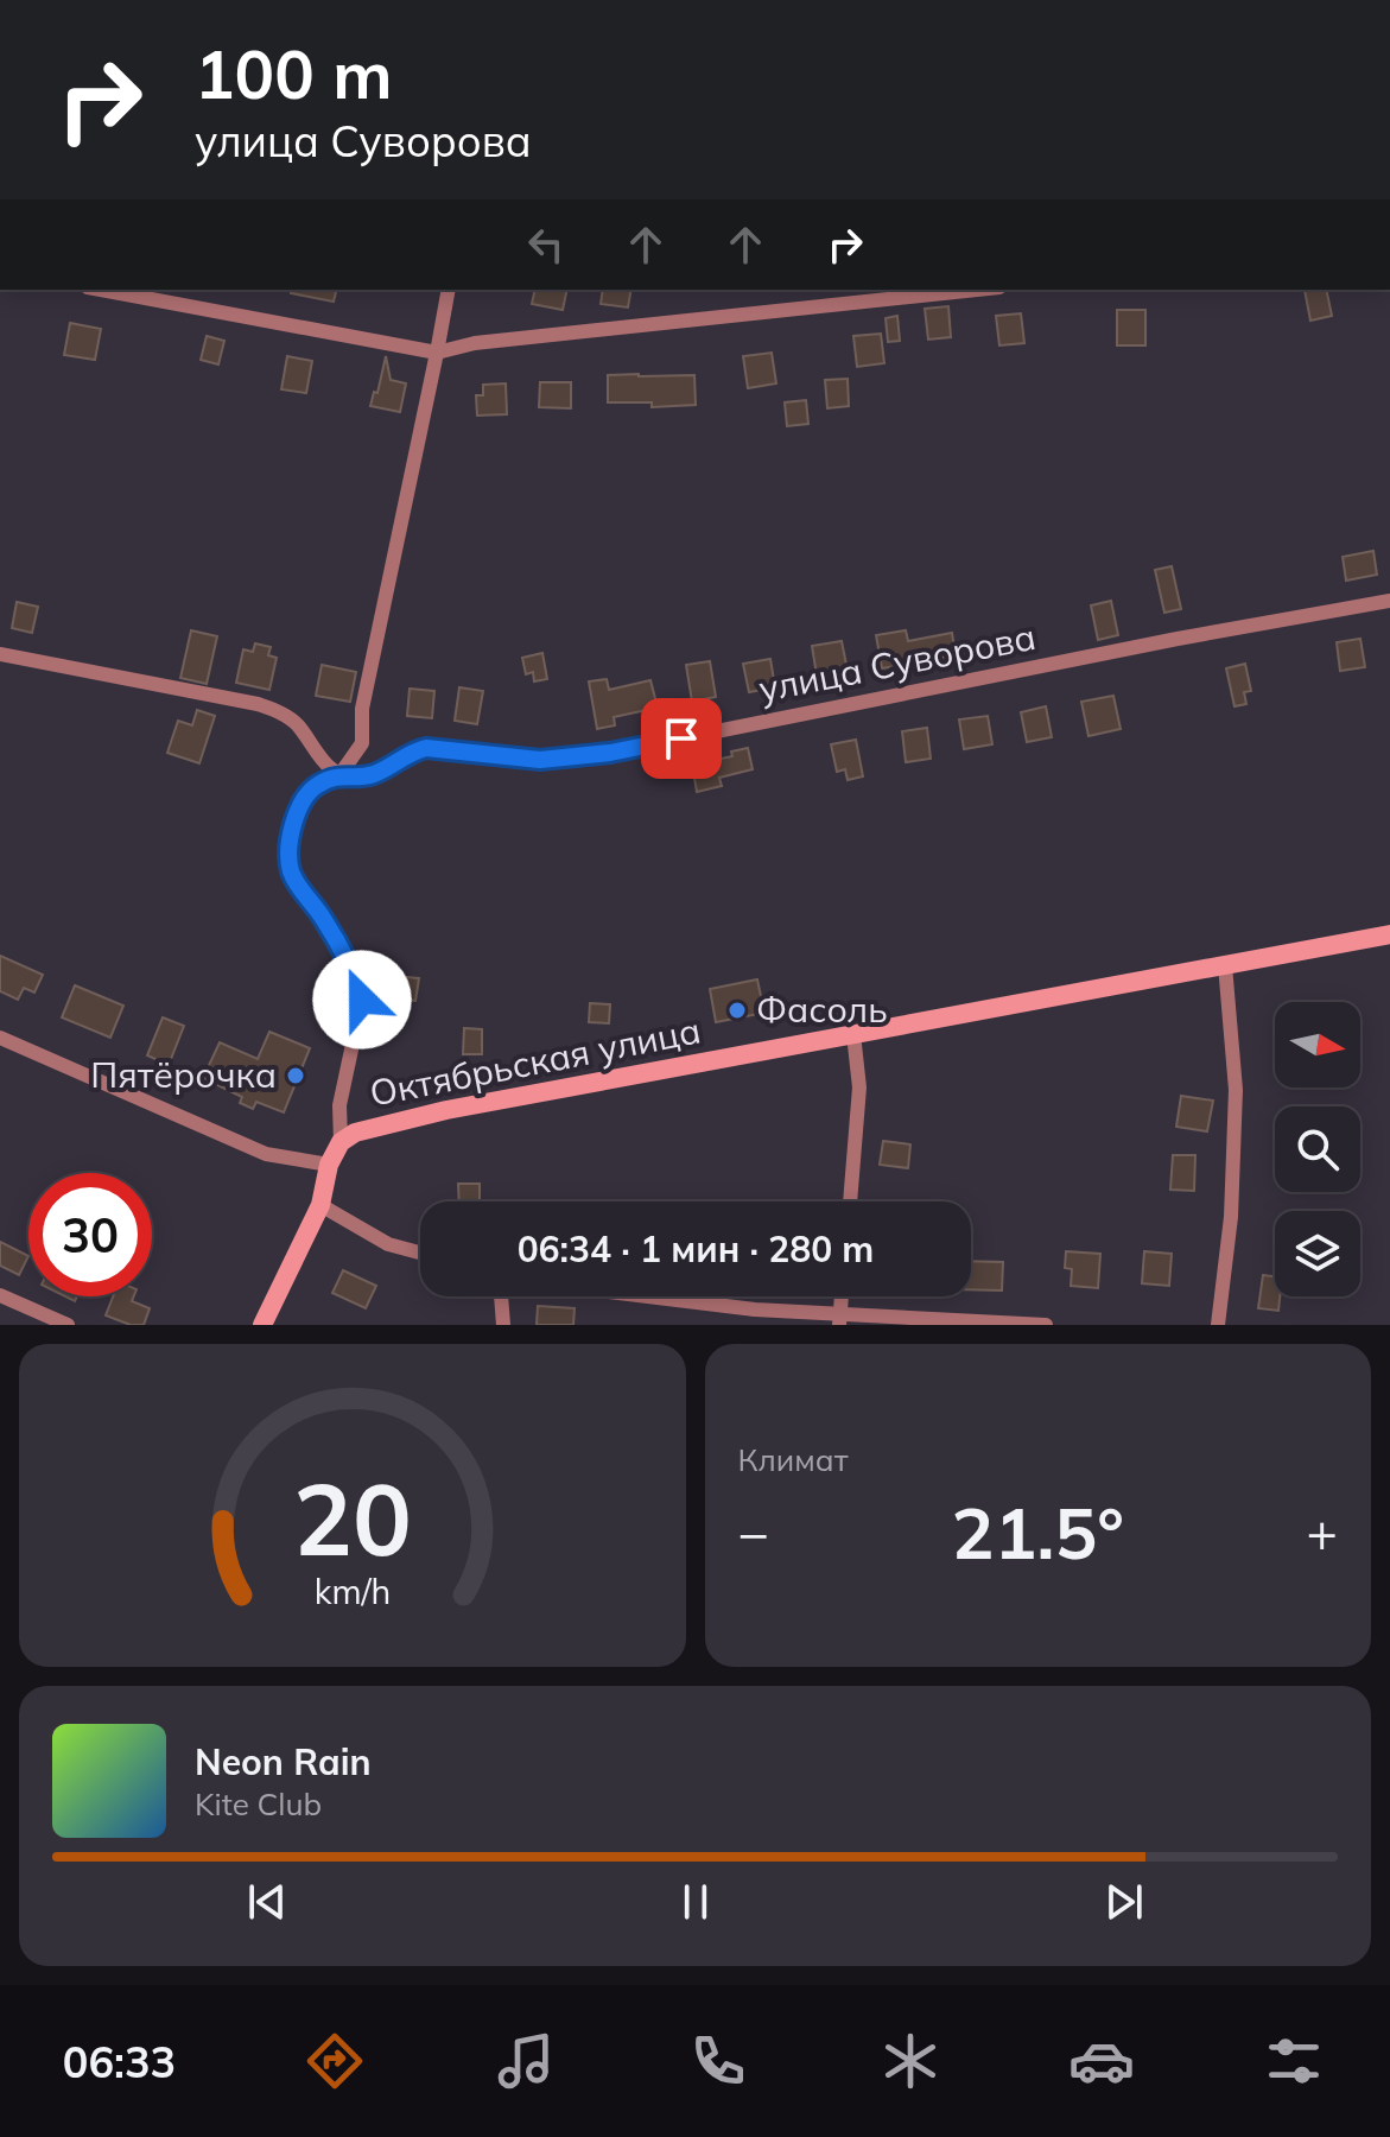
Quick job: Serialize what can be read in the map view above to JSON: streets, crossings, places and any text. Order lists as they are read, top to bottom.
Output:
{
  "streets": {
    "street": ["улица Суворова", "Октябрьская улица"]
  },
  "places": ["Фасоль", "Пятёрочка"],
  "north": "right",
  "page": {
    "turn": ["100 m", "улица Суворова"],
    "limit": "30",
    "trip": "06:34 · 1 мин · 280 m",
    "tile": "Климат",
    "heat": ["−", "21.5°", "+"],
    "song": ["Neon Rain", "Kite Club"],
    "tabs": "06:33",
    "gauge": ["20", "km/h"]
  }
}
